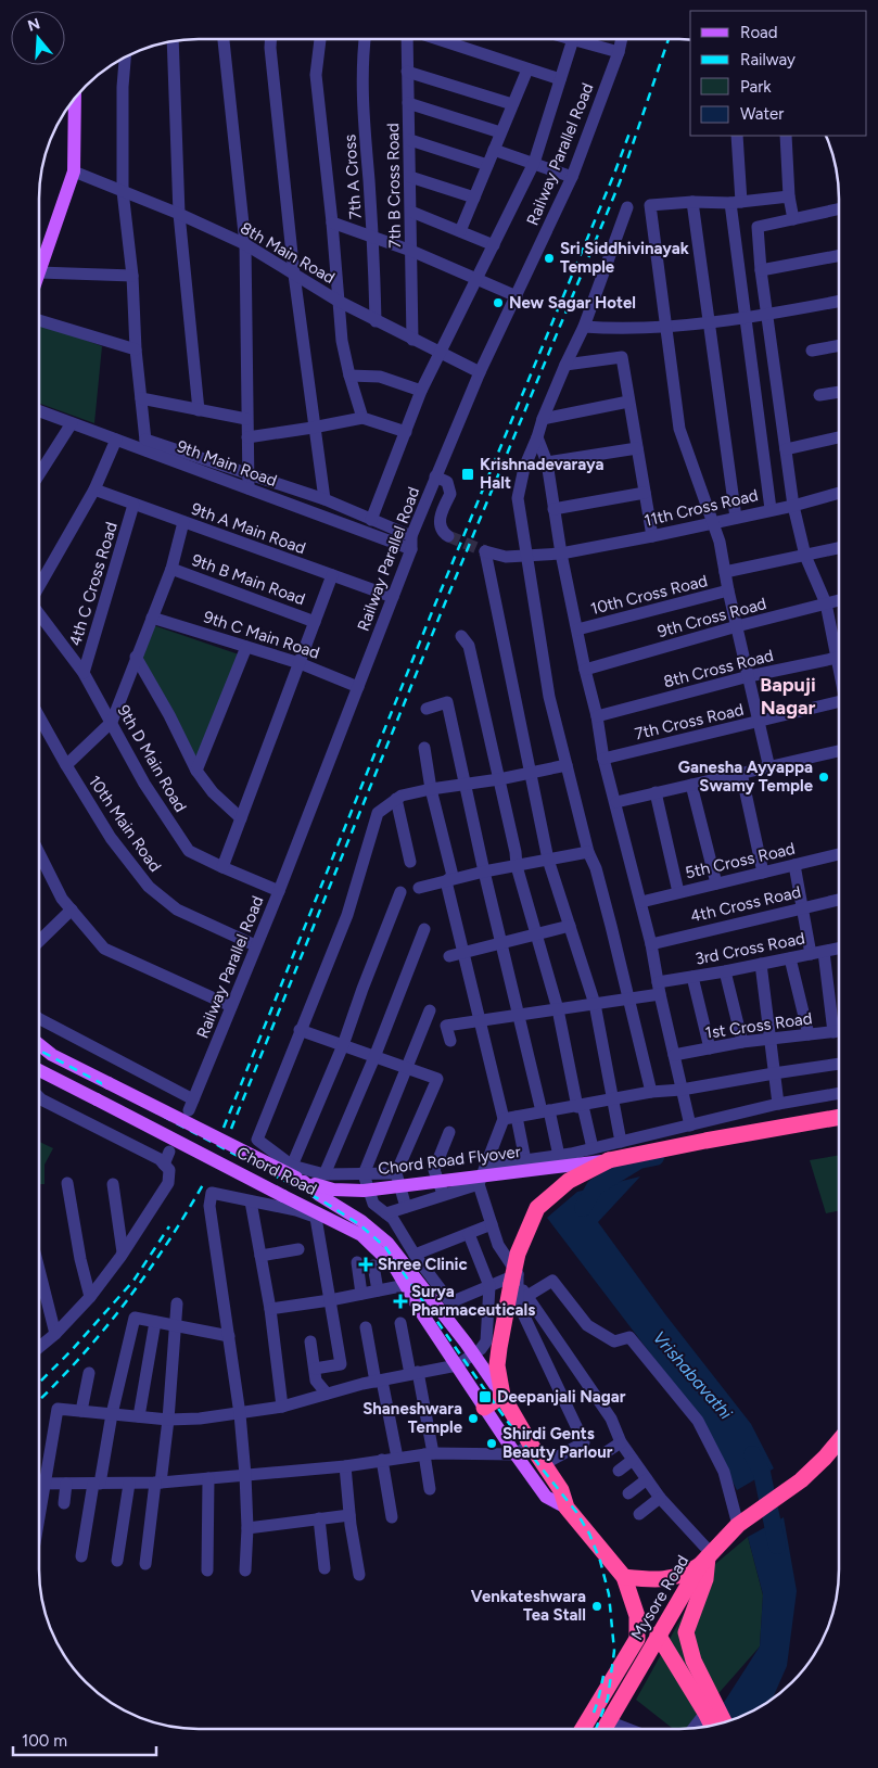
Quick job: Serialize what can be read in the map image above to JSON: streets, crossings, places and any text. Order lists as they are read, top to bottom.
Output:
{
  "streets": {
    "highway": ["Chord Road Flyover", "Mysore Road"],
    "main road": ["Chord Road"],
    "street": [
      "Railway Parallel Road",
      "7th A Cross",
      "7th B Cross Road",
      "8th Main Road",
      "9th Main Road",
      "11th Cross Road",
      "9th A Main Road",
      "9th B Main Road",
      "4th C Cross Road",
      "10th Cross Road",
      "9th Cross Road",
      "9th C Main Road",
      "8th Cross Road",
      "7th Cross Road",
      "9th D Main Road",
      "10th Main Road",
      "5th Cross Road",
      "4th Cross Road",
      "3rd Cross Road",
      "1st Cross Road"
    ]
  },
  "crossings": [
    ["Railway Parallel Road", "8th Main Road"],
    ["Railway Parallel Road", "9th Main Road"],
    ["Railway Parallel Road", "9th A Main Road"],
    ["Railway Parallel Road", "9th C Main Road"],
    ["Railway Parallel Road", "9th D Main Road"],
    ["Railway Parallel Road", "10th Main Road"],
    ["7th A Cross", "8th Main Road"],
    ["7th B Cross Road", "8th Main Road"],
    ["9th A Main Road", "4th C Cross Road"],
    ["4th C Cross Road", "9th D Main Road"],
    ["Chord Road Flyover", "Chord Road"]
  ],
  "districts": ["Bapuji Nagar"],
  "water": ["Vrishabavathi"],
  "places": {
    "other": [
      "Sri Siddhivinayak Temple",
      "New Sagar Hotel",
      "Ganesha Ayyappa Swamy Temple",
      "Shaneshwara Temple",
      "Shirdi Gents Beauty Parlour",
      "Venkateshwara Tea Stall"
    ],
    "transit": ["Krishnadevaraya Halt", "Deepanjali Nagar"],
    "health": ["Shree Clinic", "Surya Pharmaceuticals"]
  },
  "legend": [
    "Road",
    "Railway",
    "Park",
    "Water"
  ],
  "scale_bar": "100 m",
  "north": "top"
}
